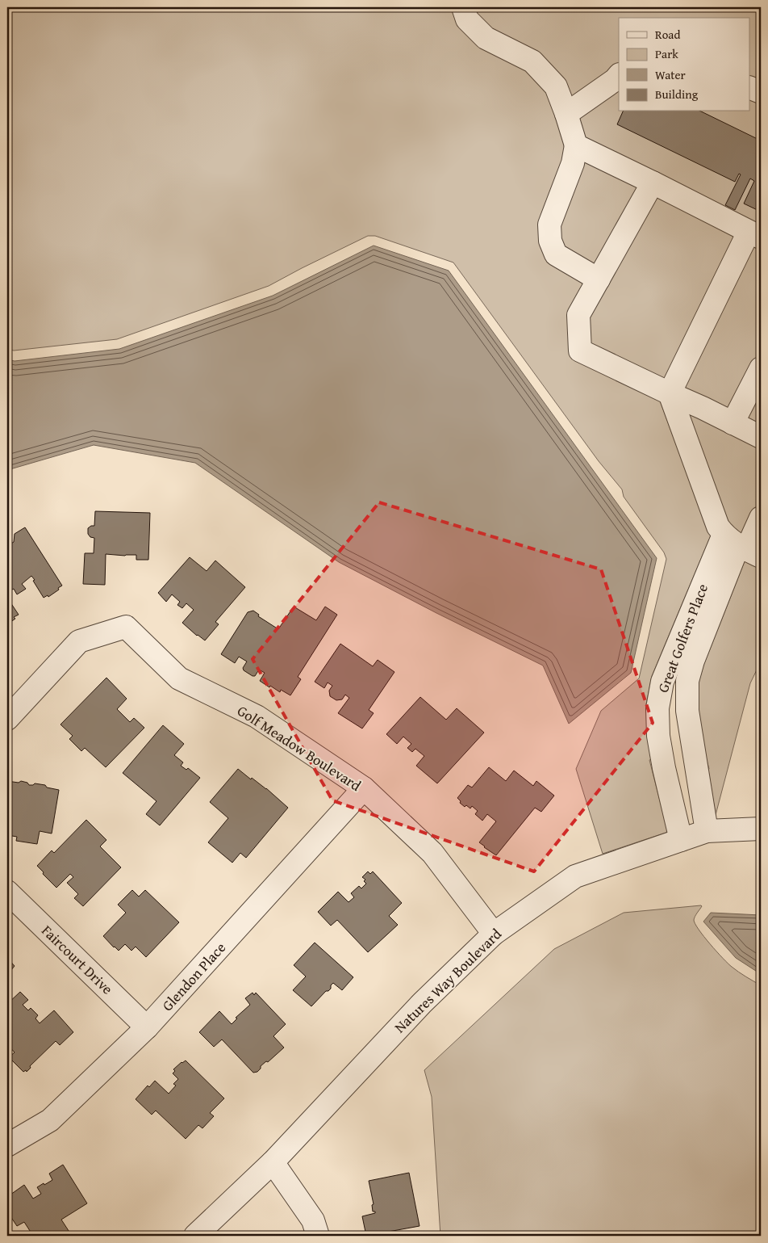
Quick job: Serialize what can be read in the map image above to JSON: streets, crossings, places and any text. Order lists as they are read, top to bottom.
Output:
{
  "streets": {
    "street": [
      "Great Golfers Place",
      "Golf Meadow Boulevard",
      "Faircourt Drive",
      "Glendon Place",
      "Natures Way Boulevard"
    ]
  },
  "crossings": [
    ["Great Golfers Place", "Natures Way Boulevard"],
    ["Golf Meadow Boulevard", "Glendon Place"],
    ["Golf Meadow Boulevard", "Natures Way Boulevard"],
    ["Faircourt Drive", "Glendon Place"]
  ],
  "legend": [
    "Road",
    "Park",
    "Water",
    "Building"
  ]
}
